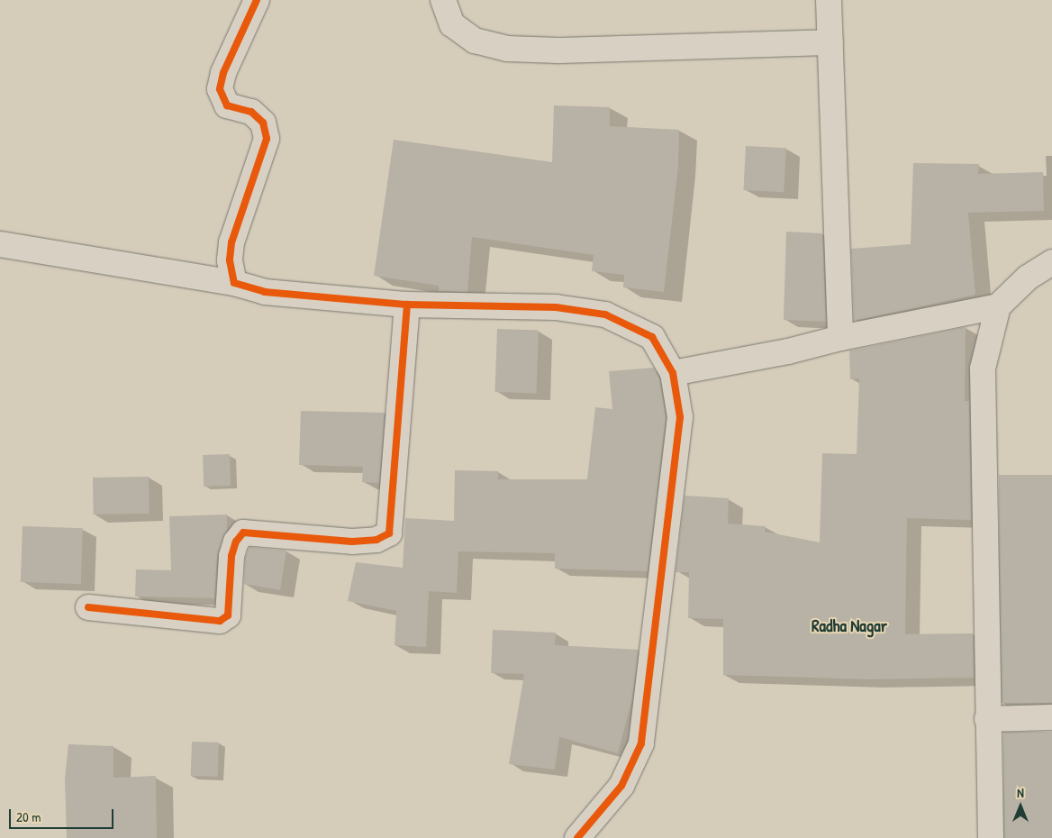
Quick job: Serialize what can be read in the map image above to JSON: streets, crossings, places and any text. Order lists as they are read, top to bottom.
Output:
{
  "districts": ["Radha Nagar"],
  "scale_bar": "20 m",
  "north": "top"
}
